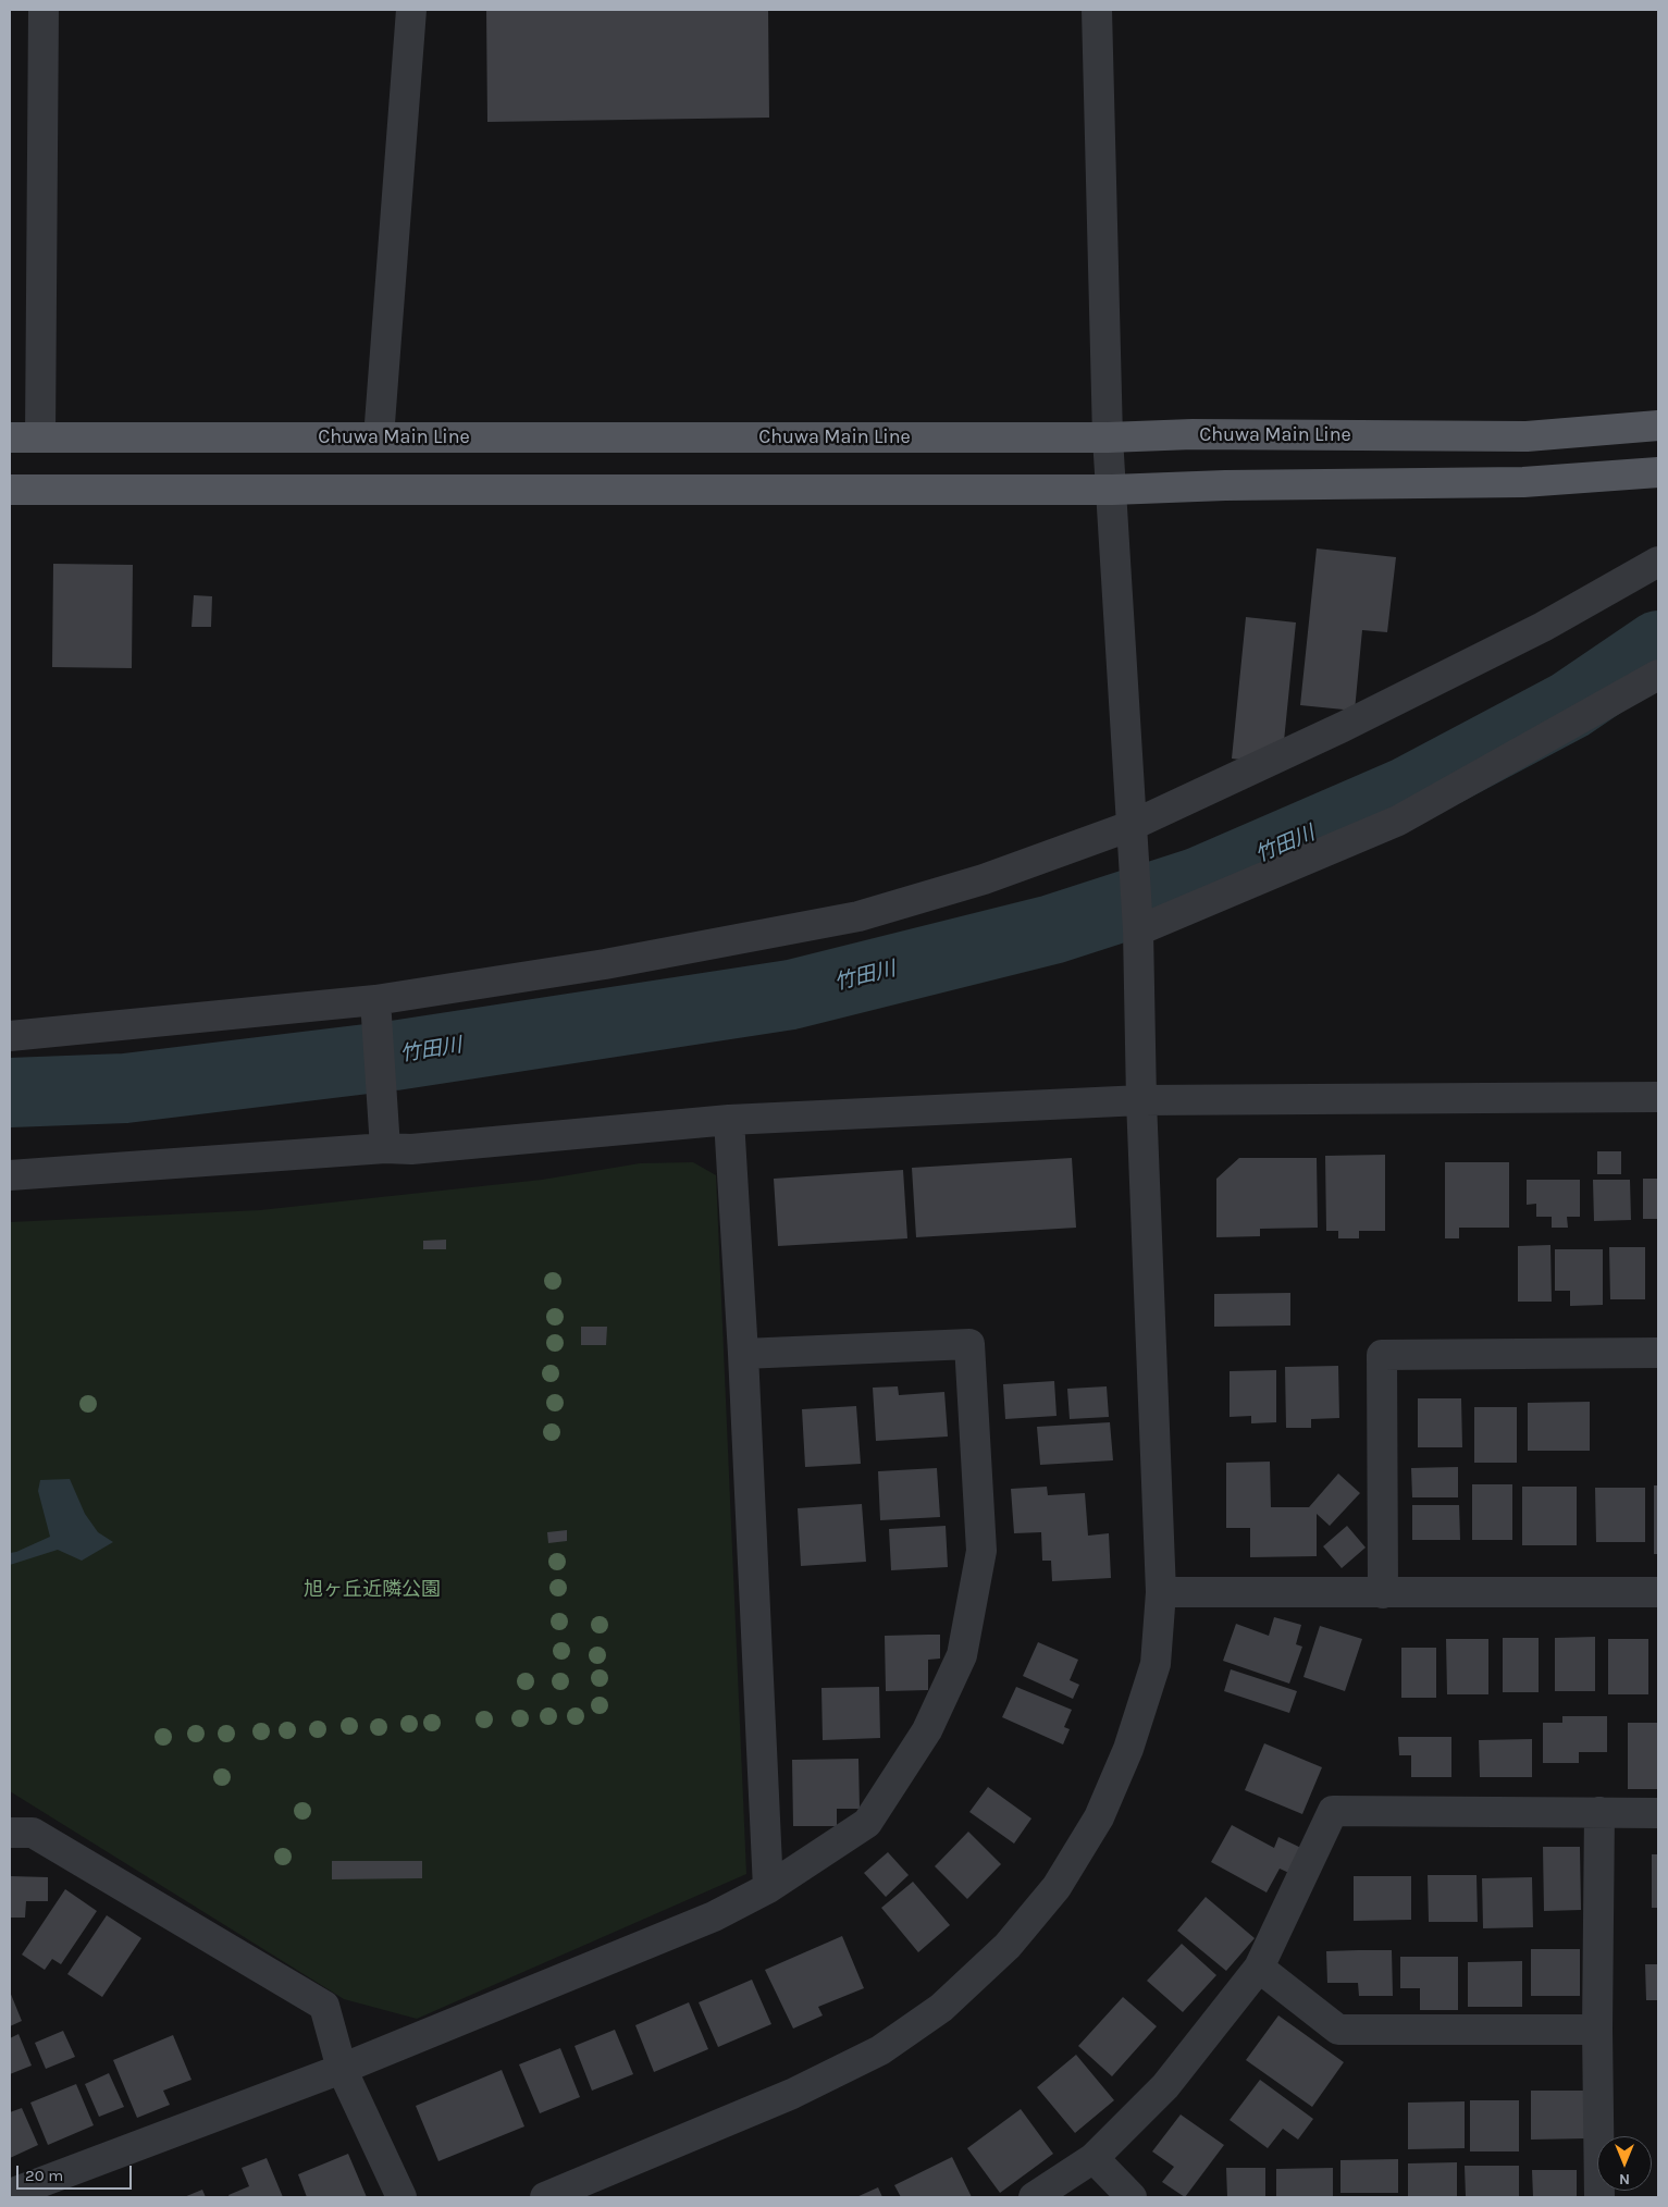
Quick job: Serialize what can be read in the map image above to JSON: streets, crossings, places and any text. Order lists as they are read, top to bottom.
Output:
{
  "streets": {
    "main road": ["Chuwa Main Line"]
  },
  "water": ["竹田川"],
  "parks": ["旭ヶ丘近隣公園"],
  "scale_bar": "20 m",
  "north": "bottom"
}
